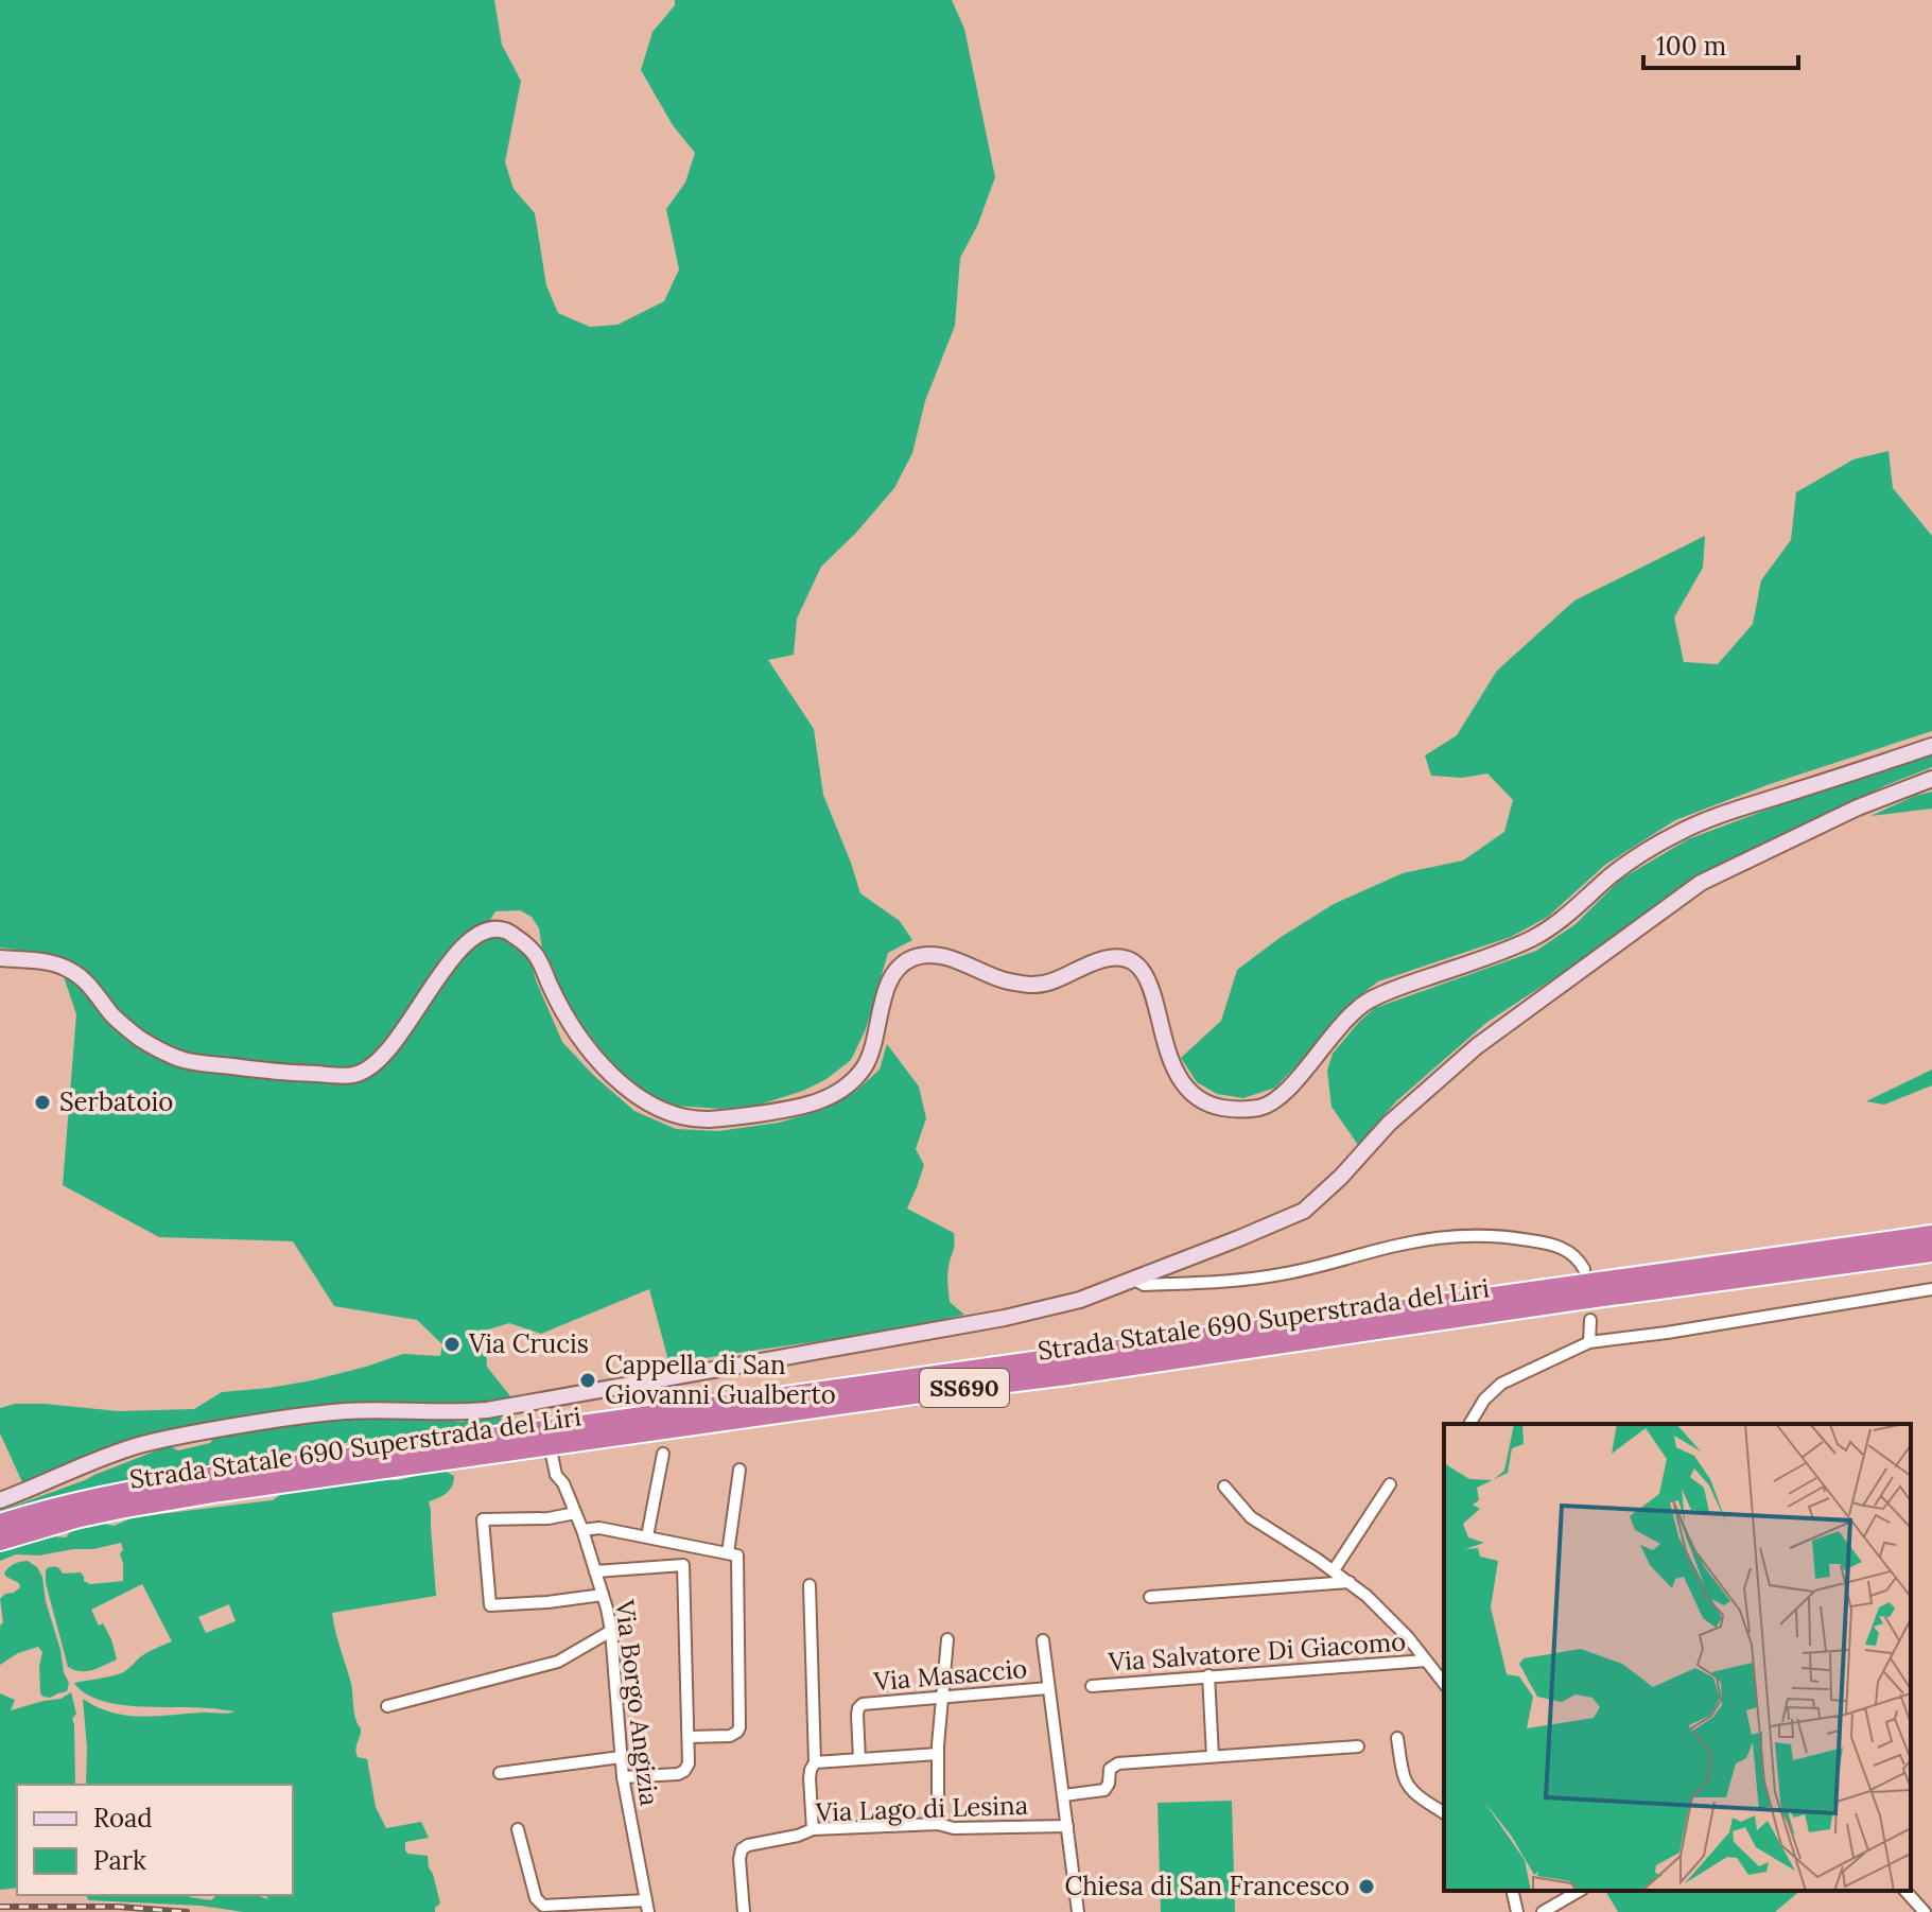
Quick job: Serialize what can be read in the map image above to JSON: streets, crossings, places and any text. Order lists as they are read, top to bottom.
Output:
{
  "streets": {
    "highway": ["Strada Statale 690 Superstrada del Liri", "SS690"],
    "street": [
      "Via Salvatore Di Giacomo",
      "Via Masaccio",
      "Via Borgo Angizia",
      "Via Lago di Lesina"
    ]
  },
  "places": [
    "Serbatoio",
    "Via Crucis",
    "Cappella di San Giovanni Gualberto",
    "Chiesa di San Francesco"
  ],
  "legend": ["Road", "Park"],
  "scale_bar": "100 m"
}
